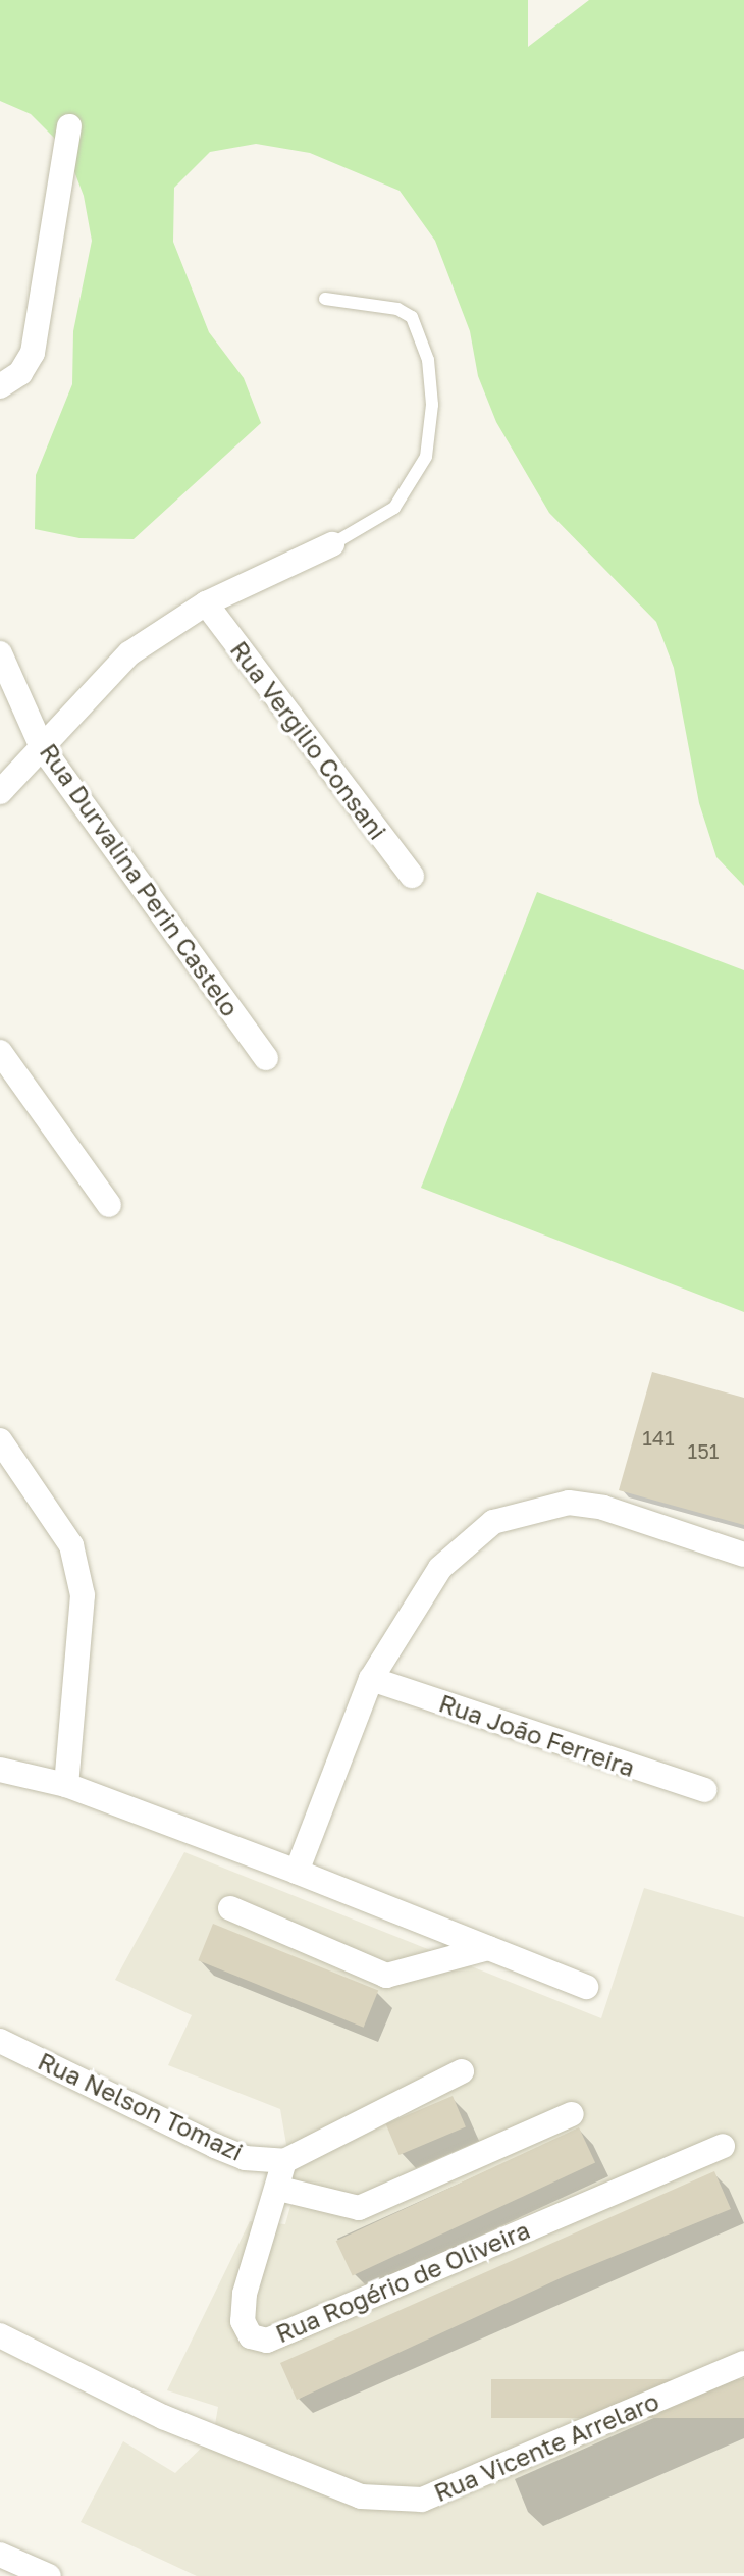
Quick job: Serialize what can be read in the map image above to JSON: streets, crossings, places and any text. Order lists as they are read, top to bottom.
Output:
{
  "streets": {
    "street": [
      "Rua Vergilio Consani",
      "Rua Durvalina Perin Castelo",
      "Rua João Ferreira",
      "Rua Nelson Tomazi",
      "Rua Rogério de Oliveira",
      "Rua Vicente Arrelaro"
    ]
  },
  "crossings": [
    ["Rua Nelson Tomazi", "Rua Rogério de Oliveira"]
  ],
  "house_numbers": ["141", "151"]
}
